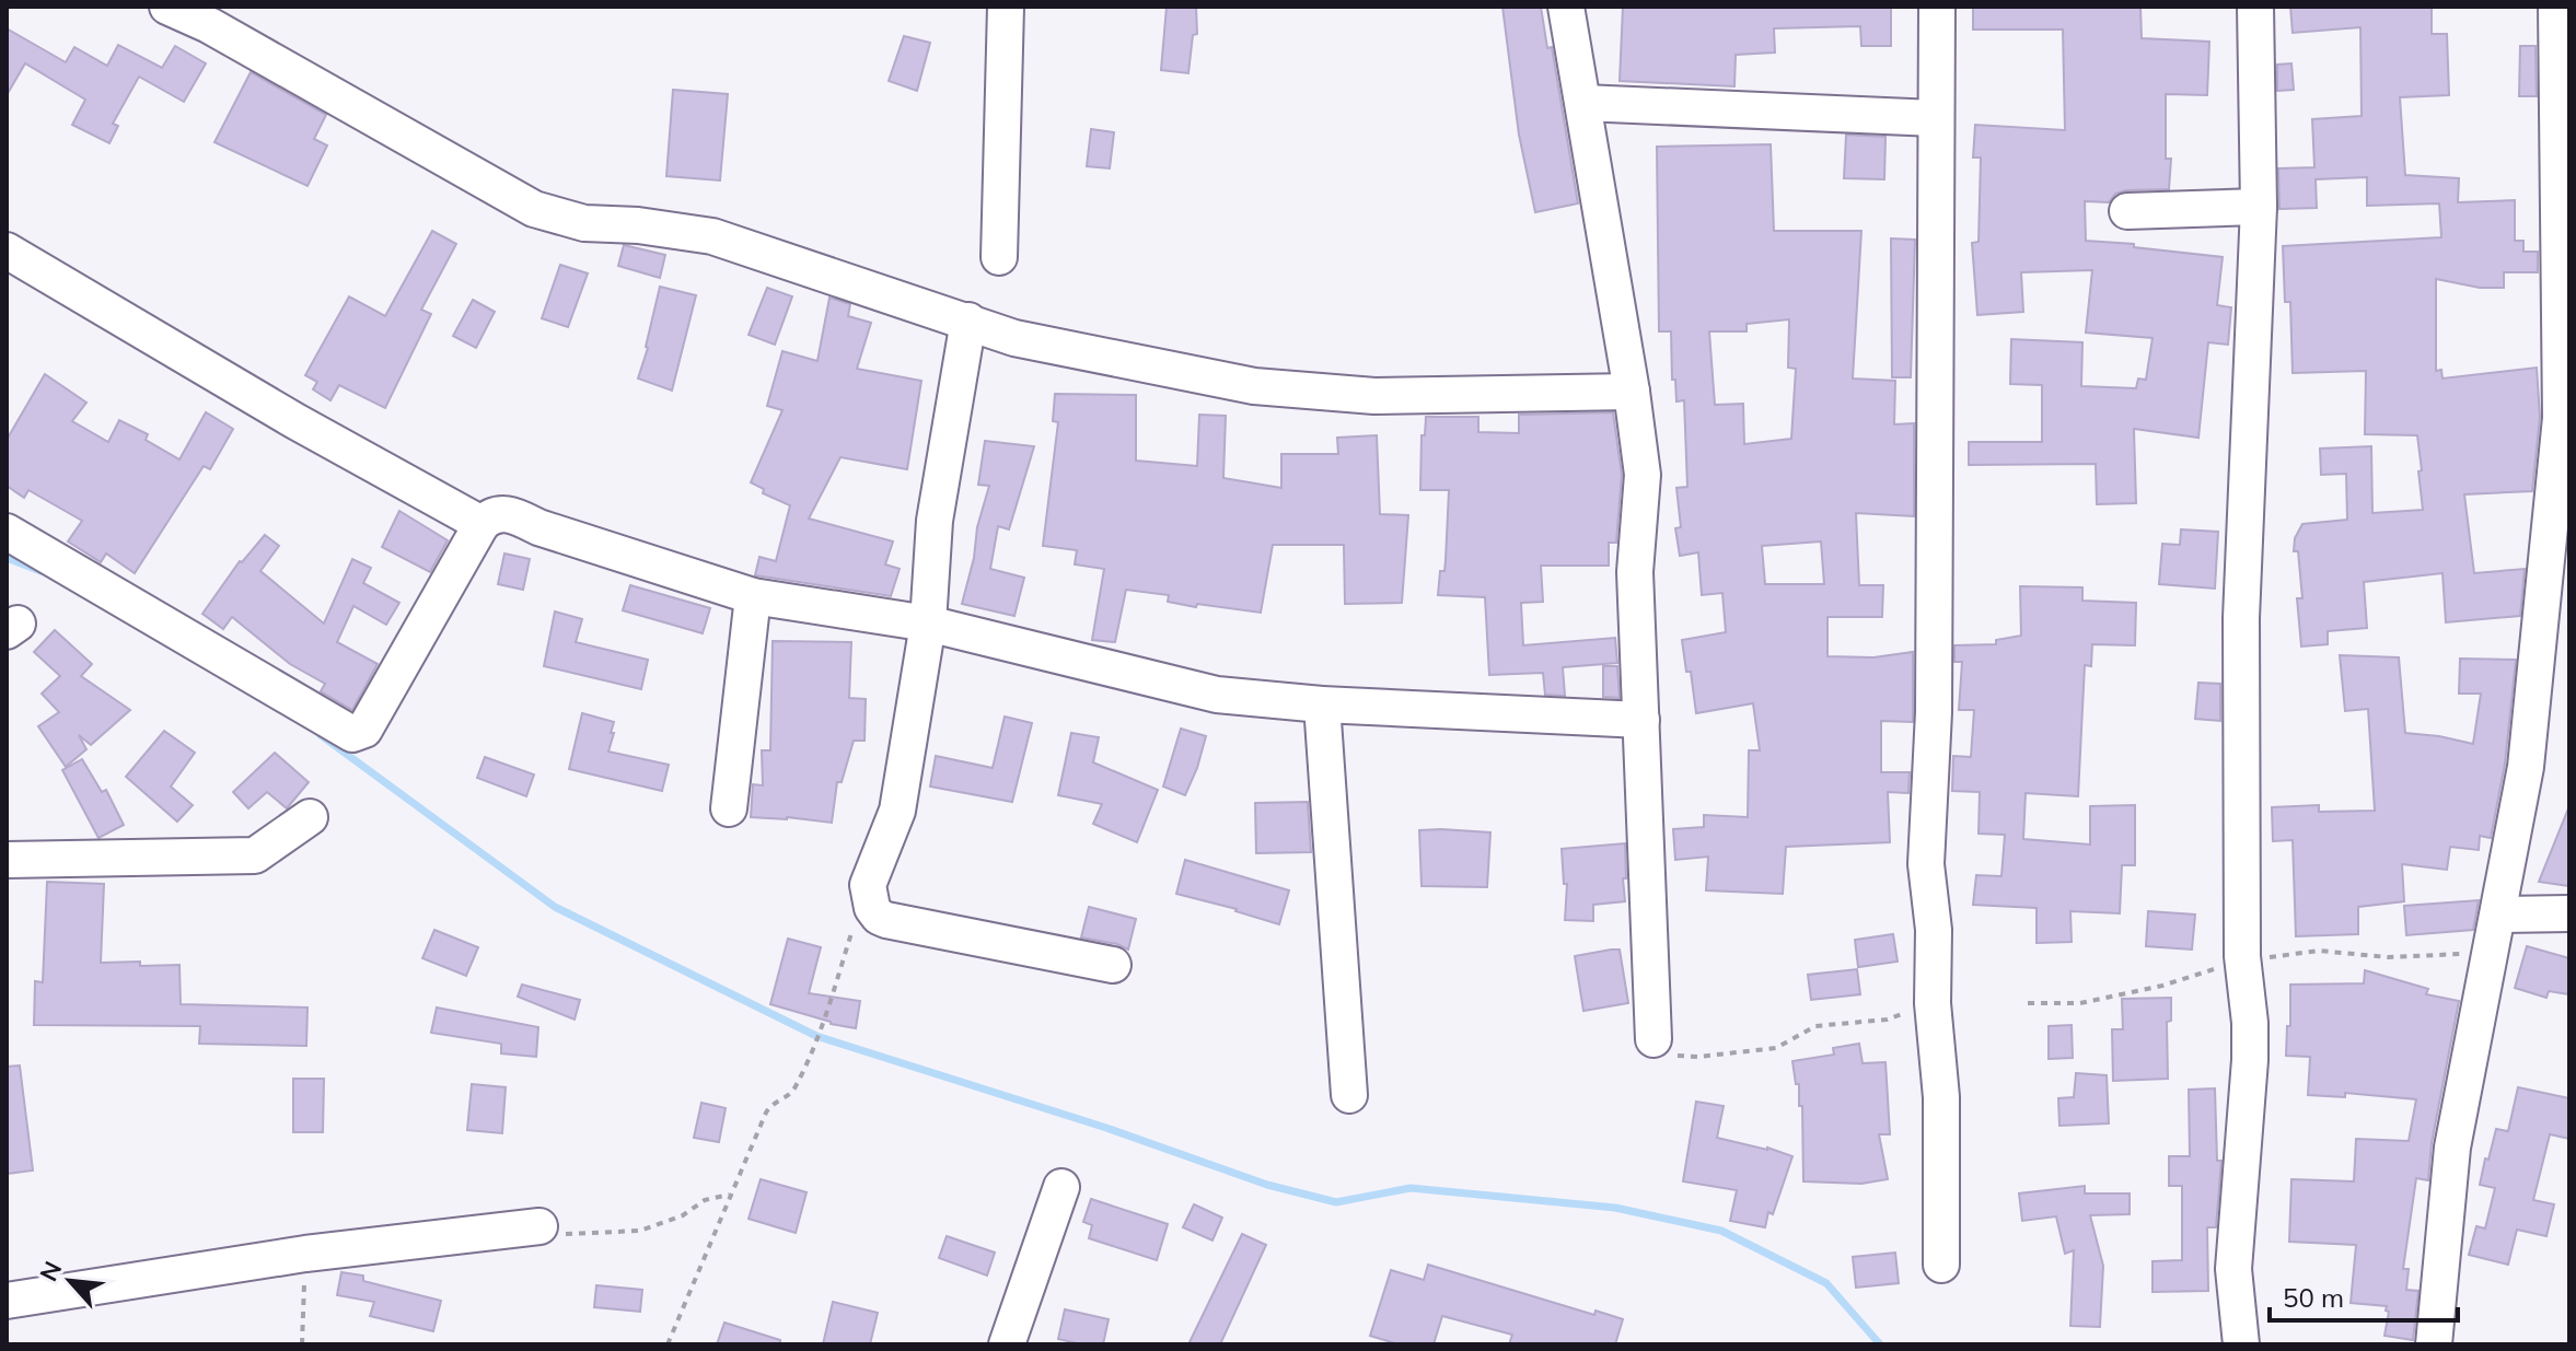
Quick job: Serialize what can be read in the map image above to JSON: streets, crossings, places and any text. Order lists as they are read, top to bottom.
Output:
{
  "scale_bar": "50 m",
  "north": "top left"
}
